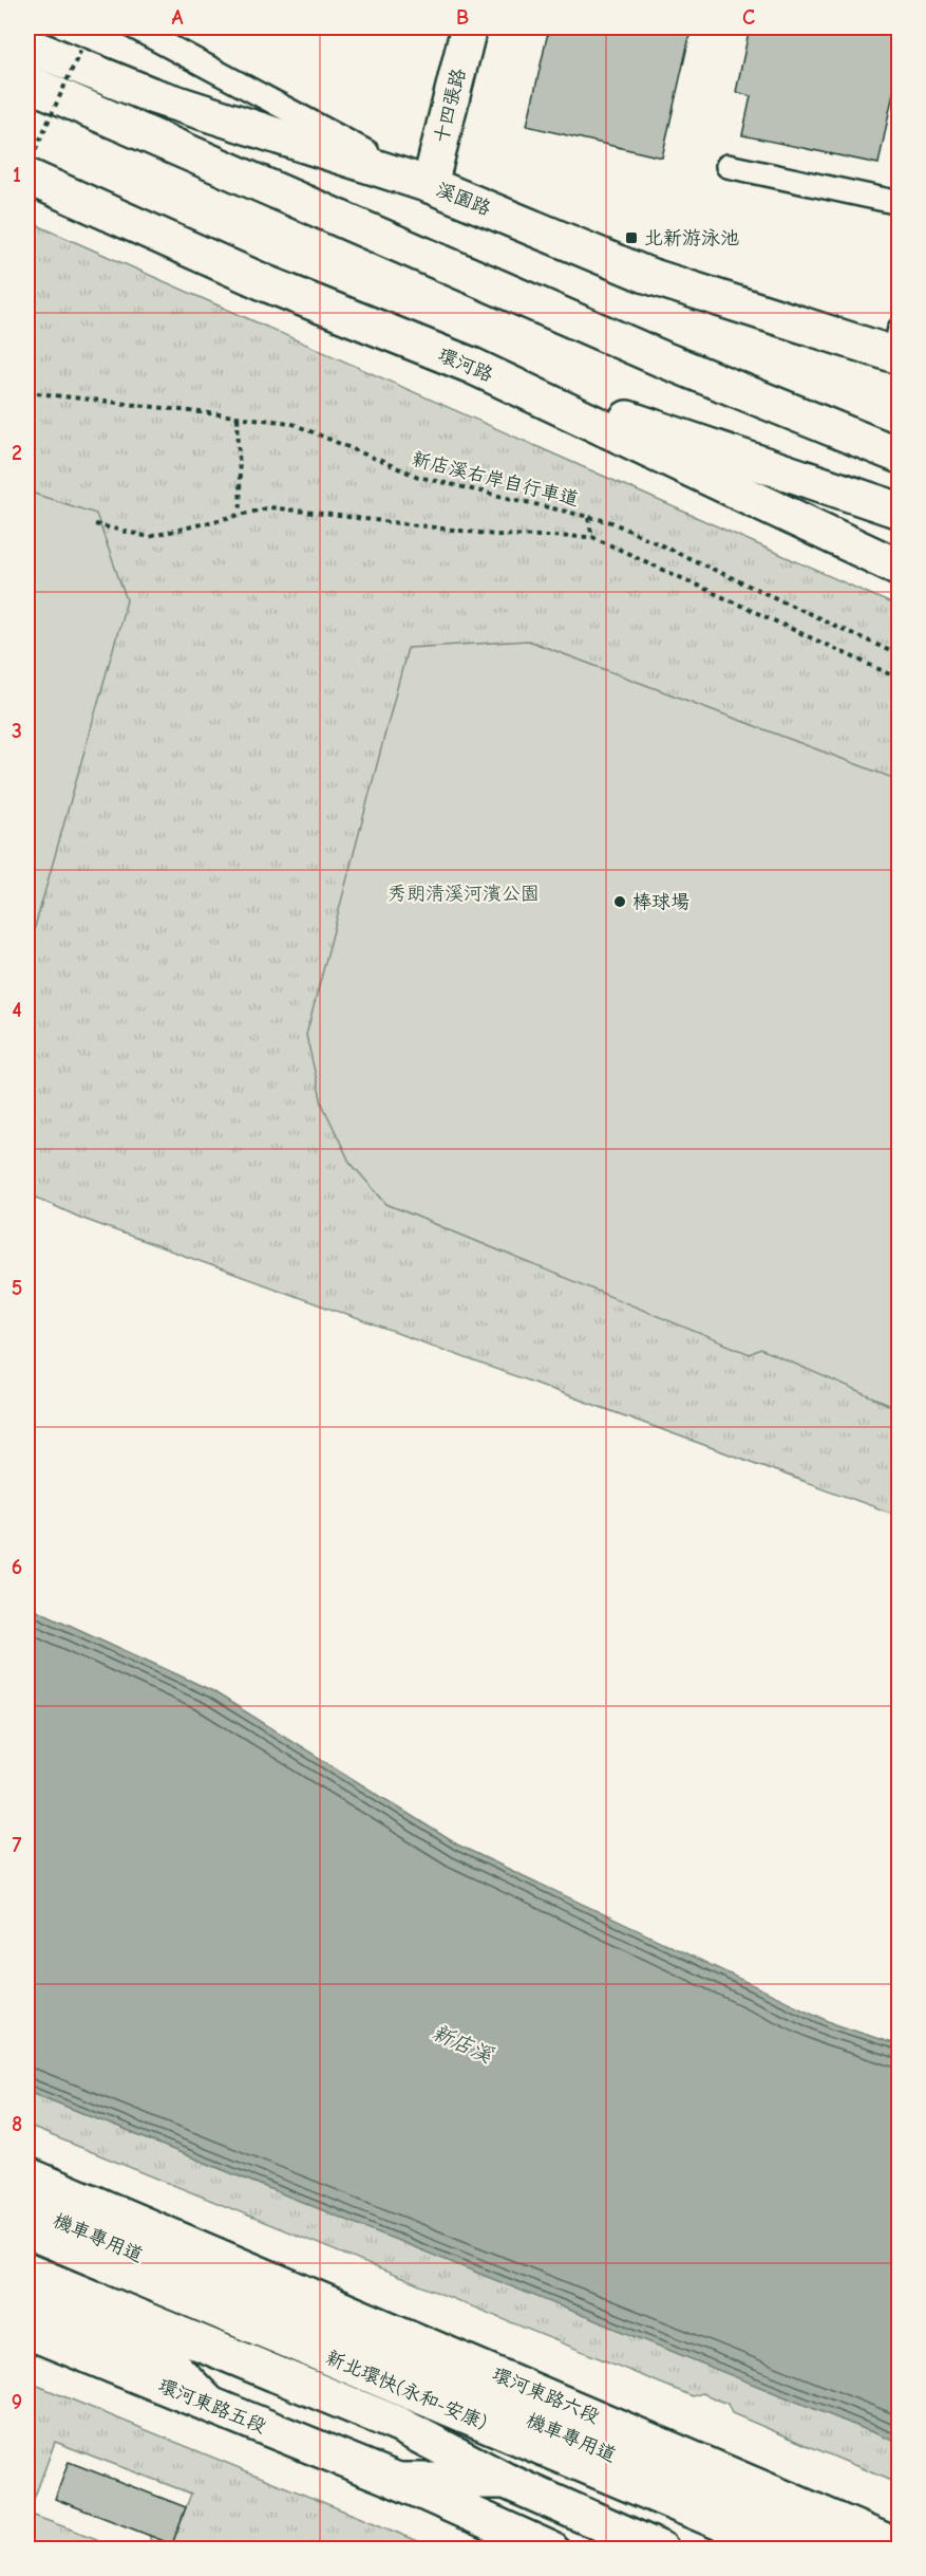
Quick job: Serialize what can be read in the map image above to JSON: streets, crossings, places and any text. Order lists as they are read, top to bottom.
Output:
{
  "streets": {
    "main road": [
      "十四張路",
      "溪園路",
      "環河路",
      "機車專用道",
      "新北環快(永和-安康)",
      "環河東路六段",
      "環河東路五段"
    ],
    "path": ["新店溪右岸自行車道"]
  },
  "crossings": [
    ["十四張路", "溪園路"]
  ],
  "water": ["新店溪"],
  "parks": ["秀朗清溪河濱公園"],
  "places": {
    "transit": ["北新游泳池"],
    "other": ["棒球場"]
  },
  "grid": {
    "columns": ["A", "B", "C"],
    "rows": [
      "1",
      "2",
      "3",
      "4",
      "5",
      "6",
      "7",
      "8",
      "9"
    ]
  }
}
